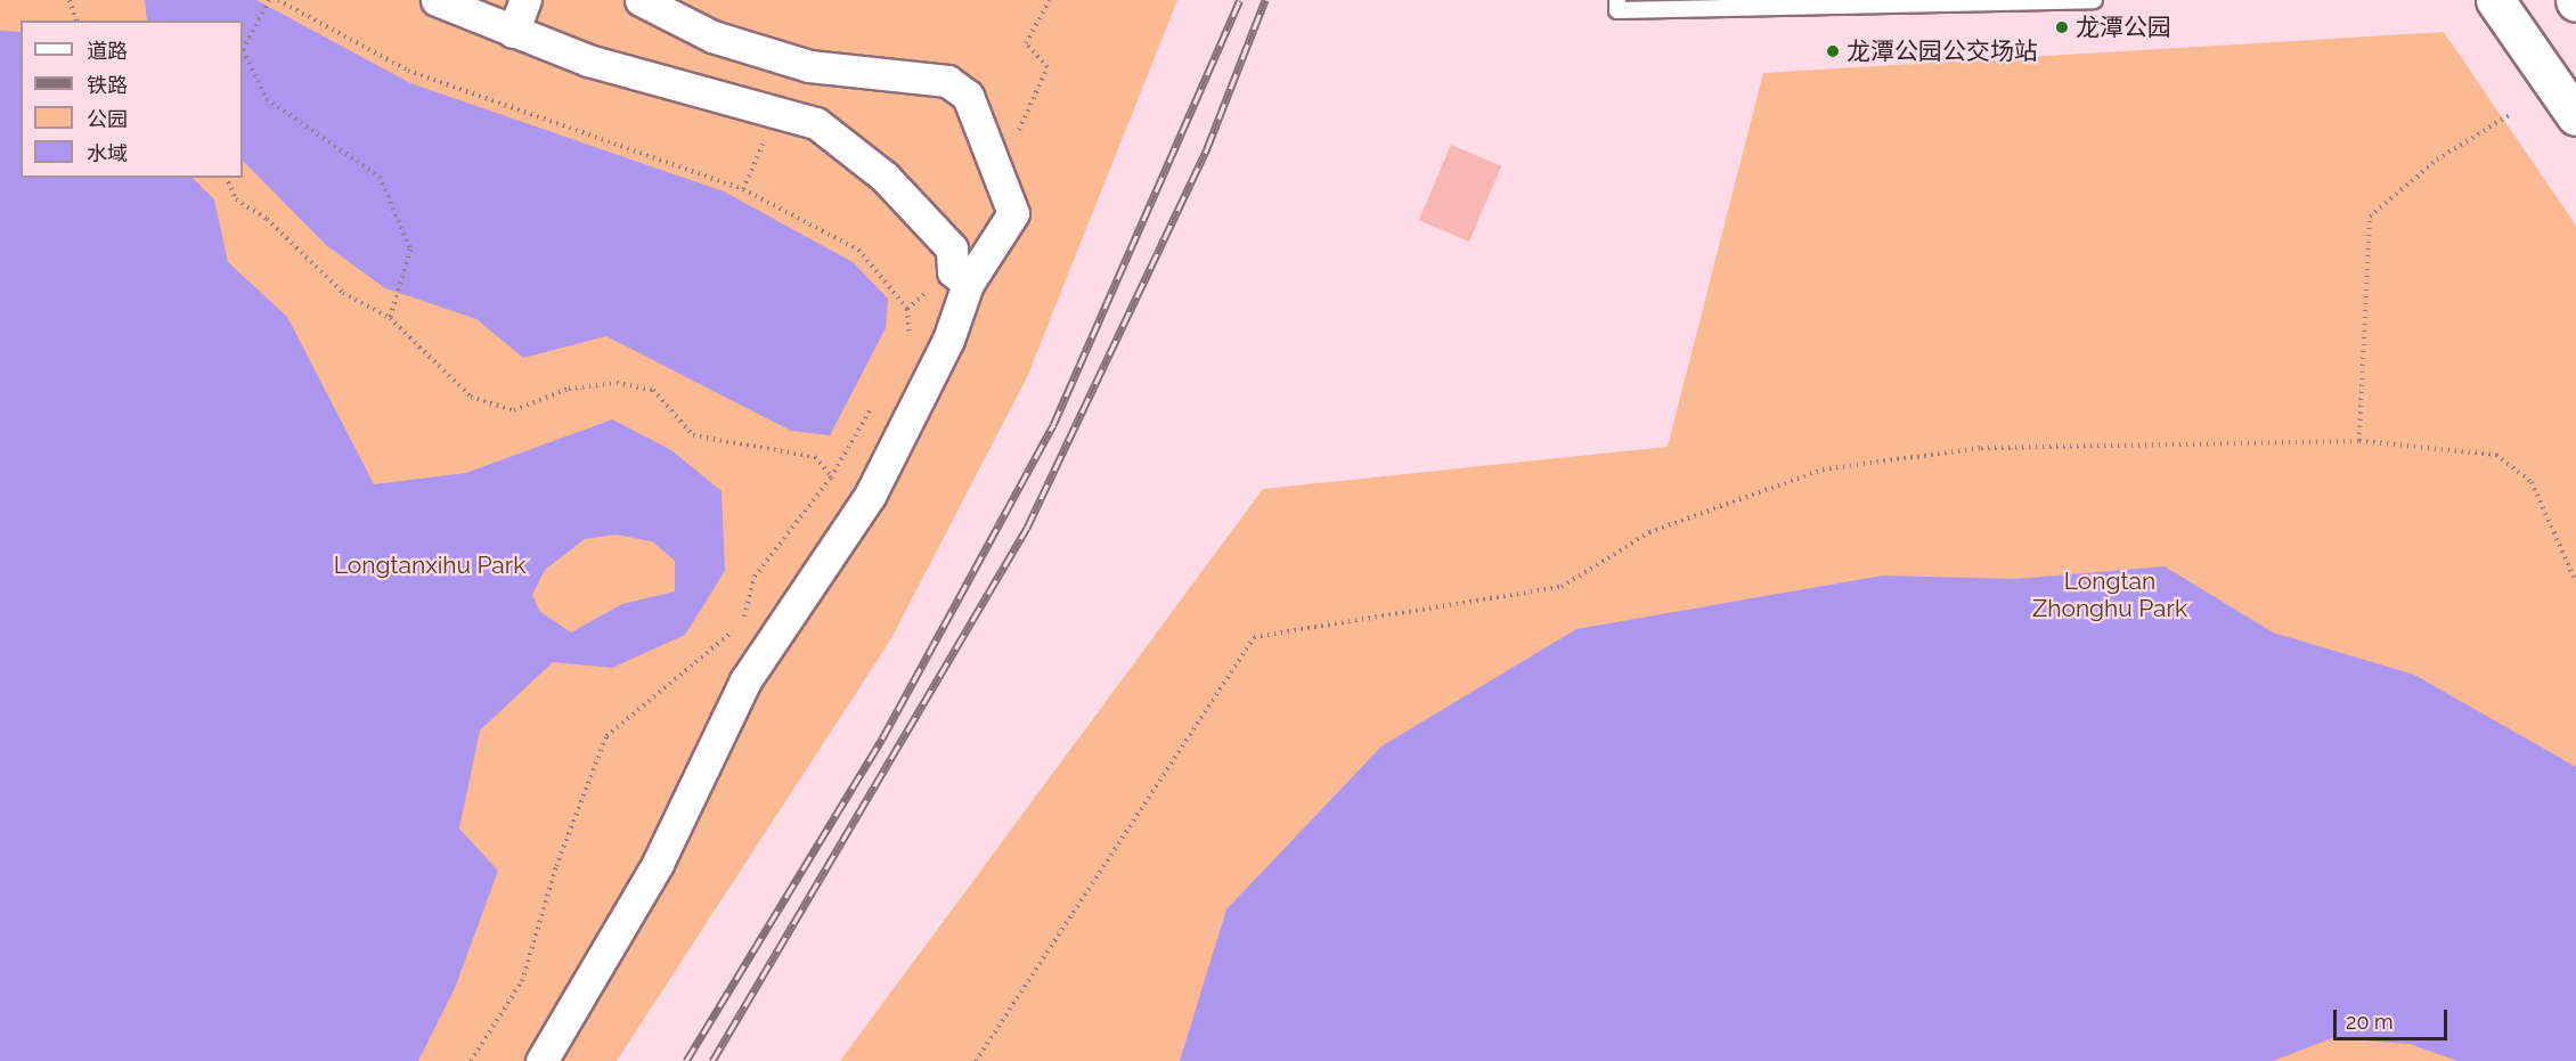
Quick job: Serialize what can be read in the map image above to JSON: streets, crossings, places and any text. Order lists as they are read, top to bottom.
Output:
{
  "parks": ["Longtanxihu Park", "Longtan Zhonghu Park"],
  "places": ["龙潭公园", "龙潭公园公交场站"],
  "legend": [
    "道路",
    "铁路",
    "公园",
    "水域"
  ],
  "scale_bar": "20 m"
}
